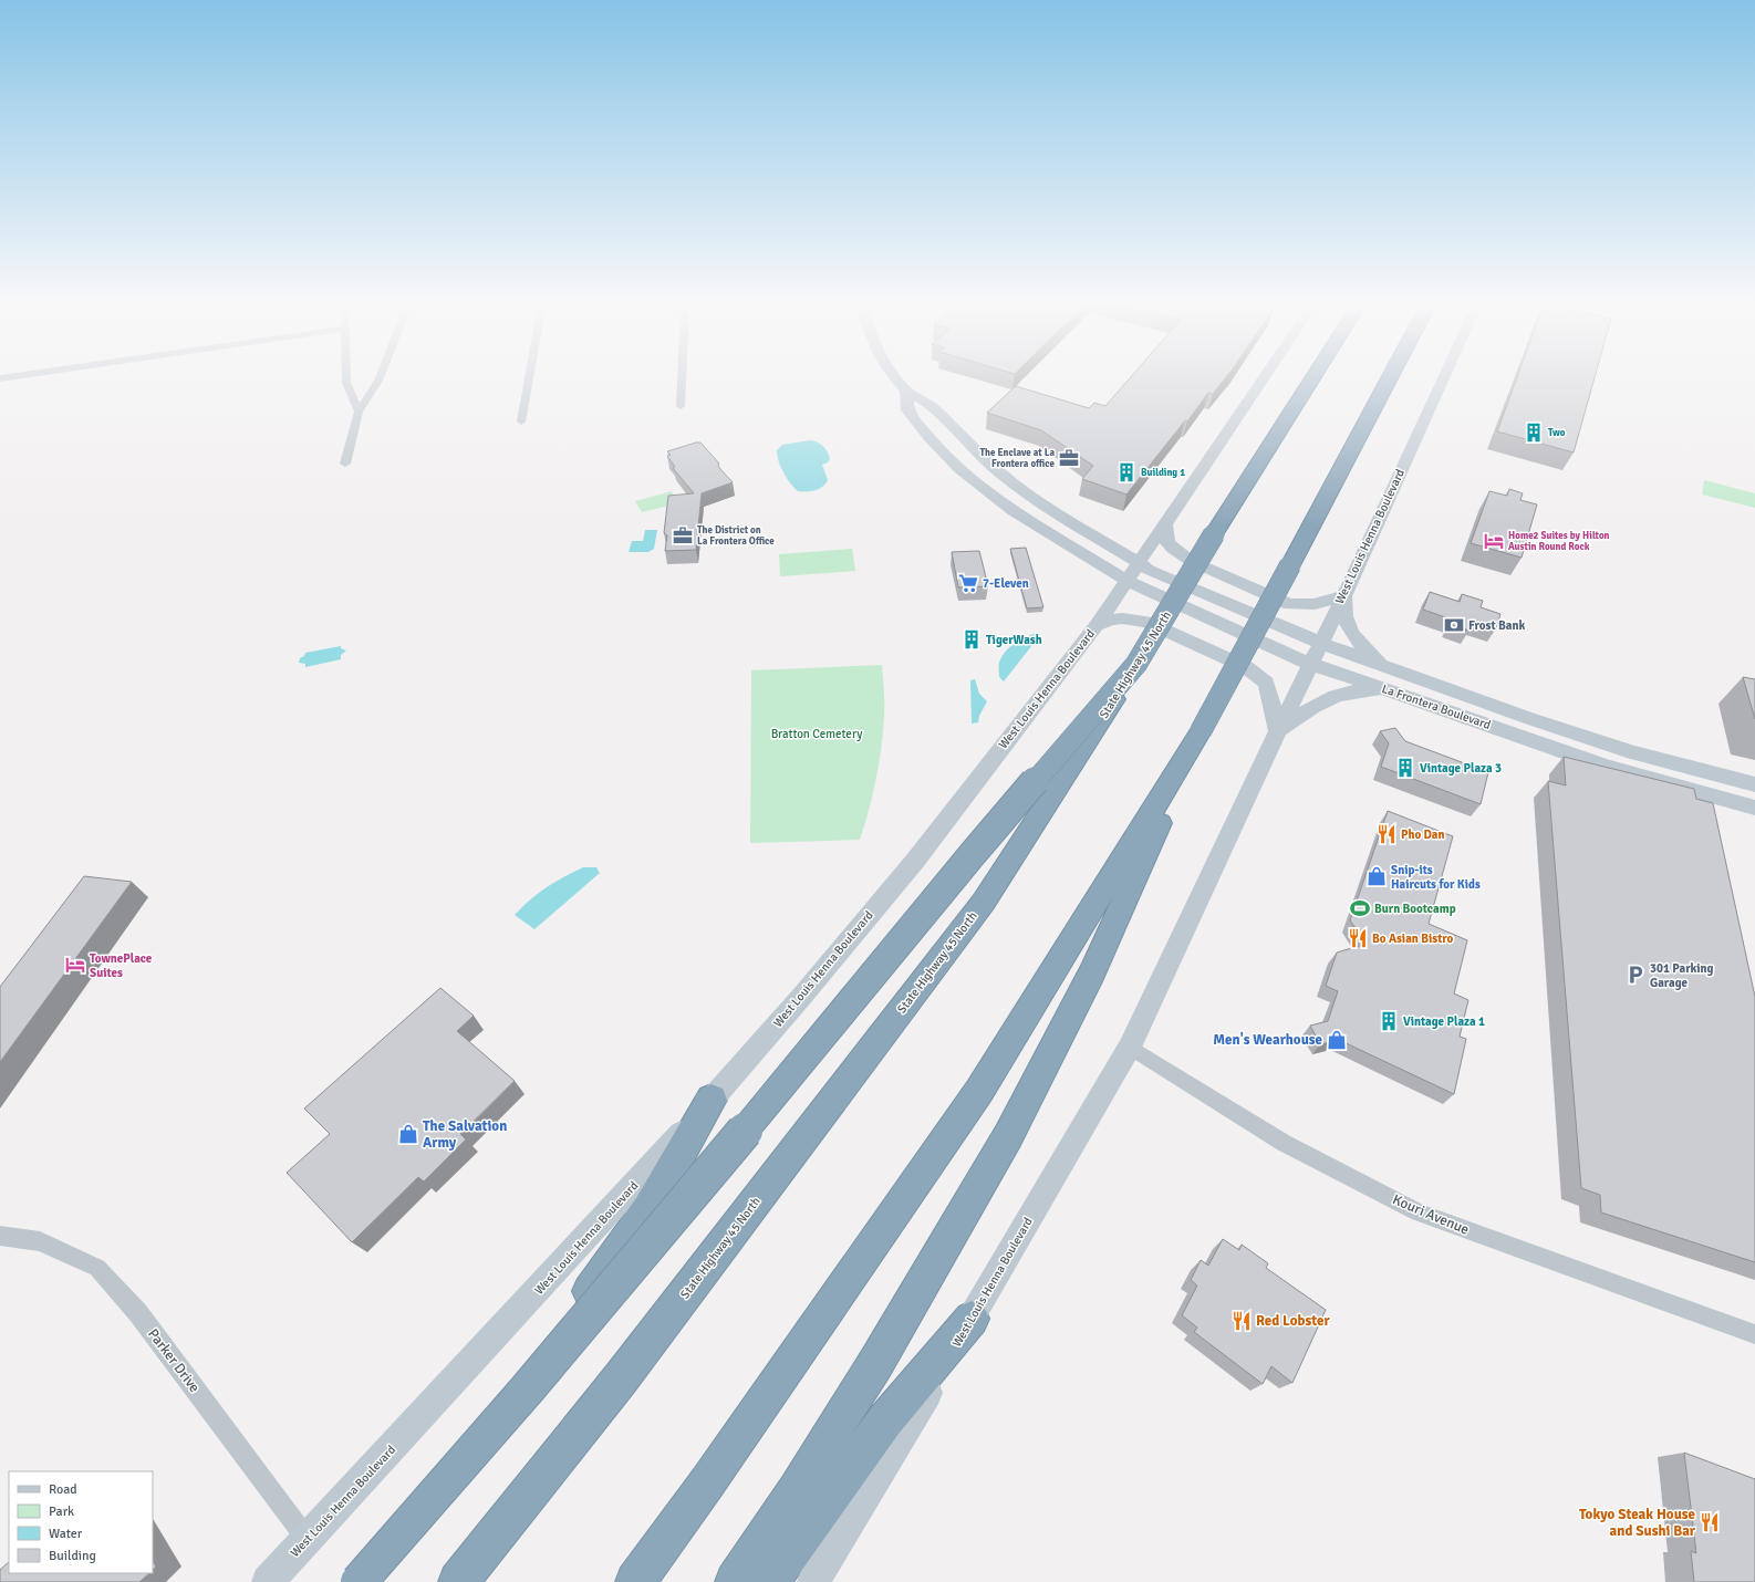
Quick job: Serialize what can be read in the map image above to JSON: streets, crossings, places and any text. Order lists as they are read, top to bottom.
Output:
{
  "streets": {
    "highway": ["State Highway 45 North"],
    "main road": ["West Louis Henna Boulevard", "La Frontera Boulevard"],
    "street": ["Kouri Avenue", "Parker Drive"]
  },
  "crossings": [
    ["West Louis Henna Boulevard", "La Frontera Boulevard"],
    ["West Louis Henna Boulevard", "Kouri Avenue"],
    ["West Louis Henna Boulevard", "Parker Drive"]
  ],
  "parks": ["Bratton Cemetery"],
  "places": {
    "building": [
      "Two",
      "Building 1",
      "TigerWash",
      "Vintage Plaza 3",
      "Vintage Plaza 1"
    ],
    "office": ["The Enclave at La Frontera office", "The District on La Frontera Office"],
    "hotel": ["Home2 Suites by Hilton Austin Round Rock", "TownePlace Suites"],
    "supermarket": ["7-Eleven"],
    "bank": ["Frost Bank"],
    "restaurant": [
      "Pho Dan",
      "Bo Asian Bistro",
      "Red Lobster",
      "Tokyo Steak House and Sushi Bar"
    ],
    "shop": ["Snip-its Haircuts for Kids", "Men's Wearhouse", "The Salvation Army"],
    "sports": ["Burn Bootcamp"],
    "parking": ["301 Parking Garage"]
  },
  "legend": [
    "Road",
    "Park",
    "Water",
    "Building"
  ]
}
